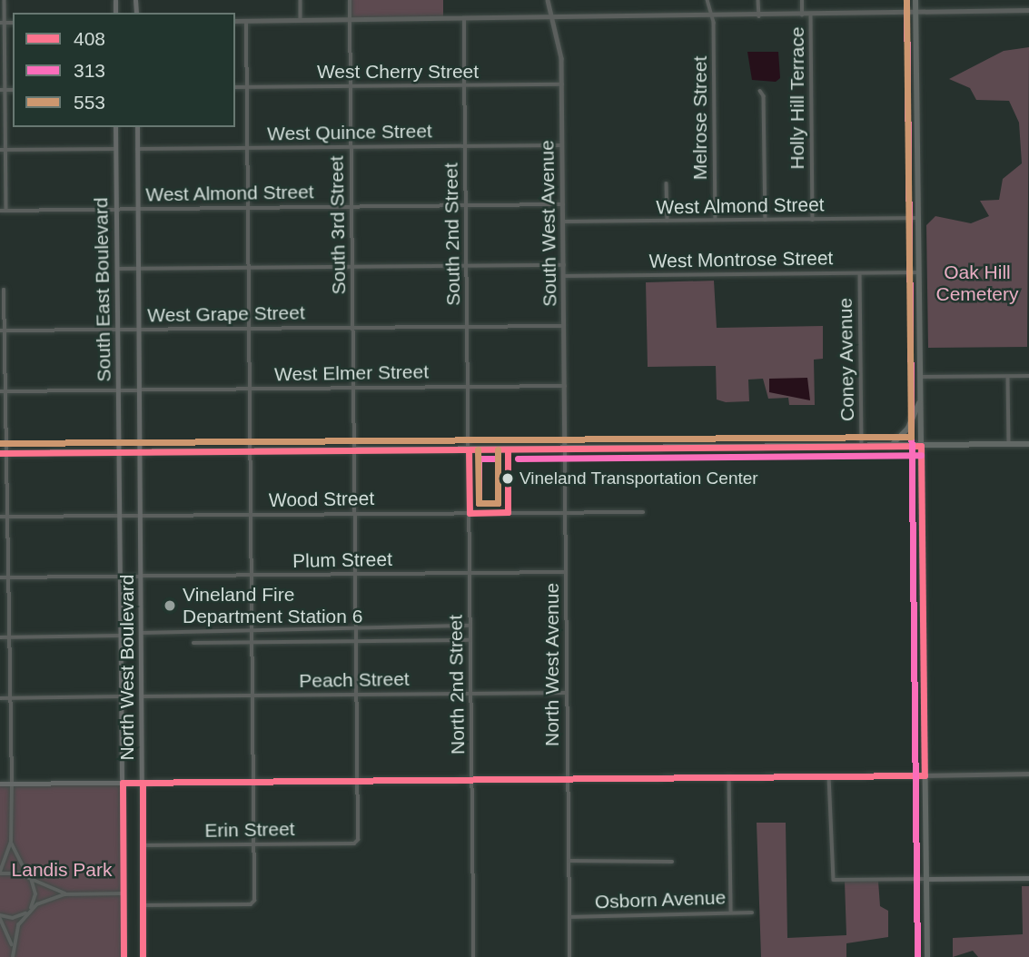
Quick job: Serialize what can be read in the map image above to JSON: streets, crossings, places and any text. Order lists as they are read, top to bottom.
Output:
{
  "streets": {
    "main road": ["South East Boulevard", "North West Boulevard"],
    "street": [
      "West Cherry Street",
      "Holly Hill Terrace",
      "Melrose Street",
      "West Quince Street",
      "West Almond Street",
      "South West Avenue",
      "South 3rd Street",
      "South 2nd Street",
      "West Montrose Street",
      "West Grape Street",
      "Coney Avenue",
      "West Elmer Street",
      "Wood Street",
      "Plum Street",
      "North West Avenue",
      "Peach Street",
      "North 2nd Street",
      "Erin Street",
      "Osborn Avenue"
    ]
  },
  "crossings": [
    ["West Cherry Street", "South West Avenue"],
    ["West Cherry Street", "South 3rd Street"],
    ["West Cherry Street", "South 2nd Street"],
    ["Holly Hill Terrace", "West Almond Street"],
    ["Melrose Street", "West Almond Street"],
    ["West Quince Street", "South West Avenue"],
    ["West Quince Street", "South 3rd Street"],
    ["West Quince Street", "South 2nd Street"],
    ["West Quince Street", "North West Boulevard"],
    ["West Almond Street", "South West Avenue"],
    ["West Almond Street", "South 3rd Street"],
    ["West Almond Street", "South 2nd Street"],
    ["West Almond Street", "South East Boulevard"],
    ["West Almond Street", "North West Boulevard"],
    ["South West Avenue", "West Montrose Street"],
    ["South West Avenue", "West Grape Street"],
    ["South West Avenue", "West Elmer Street"],
    ["South West Avenue", "North West Avenue"],
    ["South 3rd Street", "West Grape Street"],
    ["South 3rd Street", "West Elmer Street"],
    ["South 3rd Street", "Wood Street"],
    ["South 3rd Street", "Plum Street"],
    ["South 3rd Street", "Peach Street"],
    ["South 3rd Street", "Erin Street"],
    ["South 2nd Street", "West Grape Street"],
    ["South 2nd Street", "West Elmer Street"],
    ["South 2nd Street", "North 2nd Street"],
    ["West Montrose Street", "Coney Avenue"],
    ["South East Boulevard", "West Grape Street"],
    ["South East Boulevard", "West Elmer Street"],
    ["South East Boulevard", "Wood Street"],
    ["South East Boulevard", "Plum Street"],
    ["West Grape Street", "North West Boulevard"],
    ["West Elmer Street", "North West Boulevard"],
    ["Wood Street", "North West Avenue"],
    ["Wood Street", "North West Boulevard"],
    ["Wood Street", "North 2nd Street"],
    ["Plum Street", "North West Avenue"],
    ["Plum Street", "North West Boulevard"],
    ["Plum Street", "North 2nd Street"],
    ["North West Avenue", "Peach Street"],
    ["North West Avenue", "Osborn Avenue"],
    ["North West Boulevard", "Peach Street"],
    ["North West Boulevard", "Erin Street"],
    ["Peach Street", "North 2nd Street"]
  ],
  "parks": ["Oak Hill Cemetery", "Landis Park"],
  "places": ["Vineland Transportation Center", "Vineland Fire Department Station 6"],
  "lines": ["transit line 313", "transit line 553", "transit line 408"],
  "legend": ["408", "313", "553"]
}
